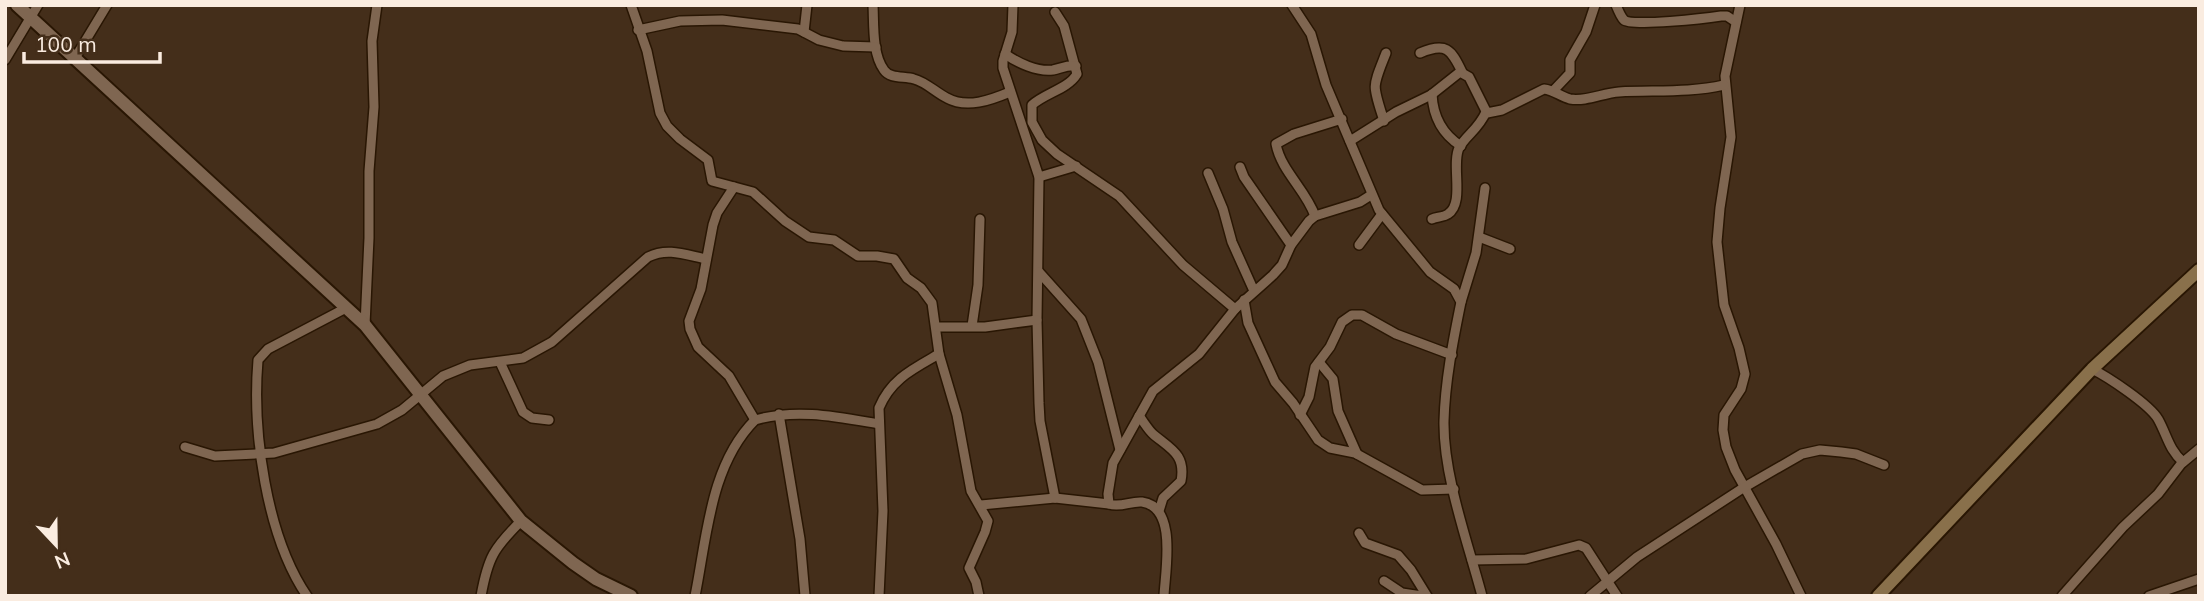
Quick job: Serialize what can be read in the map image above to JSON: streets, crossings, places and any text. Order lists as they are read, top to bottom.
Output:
{
  "scale_bar": "100 m",
  "north": "bottom"
}
